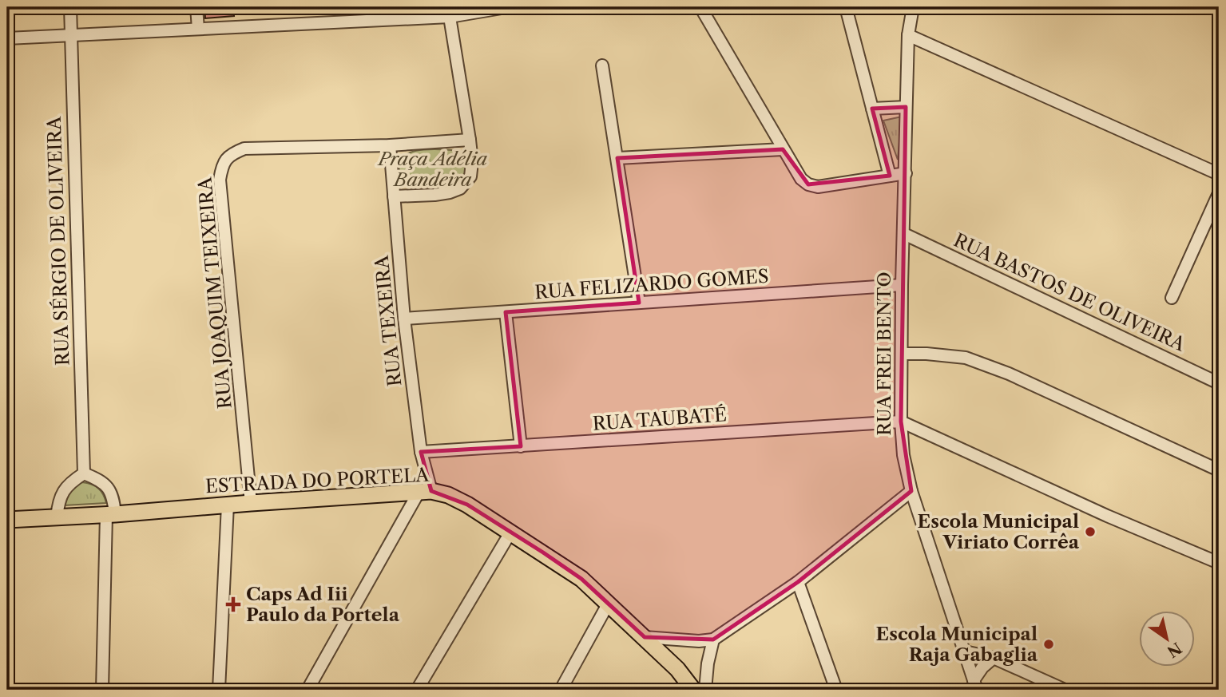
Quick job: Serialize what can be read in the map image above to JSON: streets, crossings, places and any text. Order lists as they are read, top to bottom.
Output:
{
  "streets": {
    "main road": ["ESTRADA DO PORTELA"],
    "street": [
      "RUA SÉRGIO DE OLIVEIRA",
      "RUA FELIZARDO GOMES",
      "RUA BASTOS DE OLIVEIRA",
      "RUA JOAQUIM TEIXEIRA",
      "RUA TEXEIRA",
      "RUA FREI BENTO",
      "RUA TAUBATÉ"
    ]
  },
  "crossings": [
    ["RUA FELIZARDO GOMES", "RUA TEXEIRA"],
    ["RUA FELIZARDO GOMES", "RUA FREI BENTO"],
    ["RUA BASTOS DE OLIVEIRA", "RUA FREI BENTO"],
    ["RUA JOAQUIM TEIXEIRA", "RUA TEXEIRA"],
    ["RUA JOAQUIM TEIXEIRA", "ESTRADA DO PORTELA"],
    ["RUA TEXEIRA", "RUA TAUBATÉ"],
    ["RUA TEXEIRA", "ESTRADA DO PORTELA"],
    ["RUA FREI BENTO", "RUA TAUBATÉ"]
  ],
  "parks": ["Praça Adélia Bandeira"],
  "places": {
    "other": ["Escola Municipal Viriato Corrêa", "Escola Municipal Raja Gabaglia"],
    "health": ["Caps Ad Iii Paulo da Portela"]
  },
  "north": "bottom right"
}
